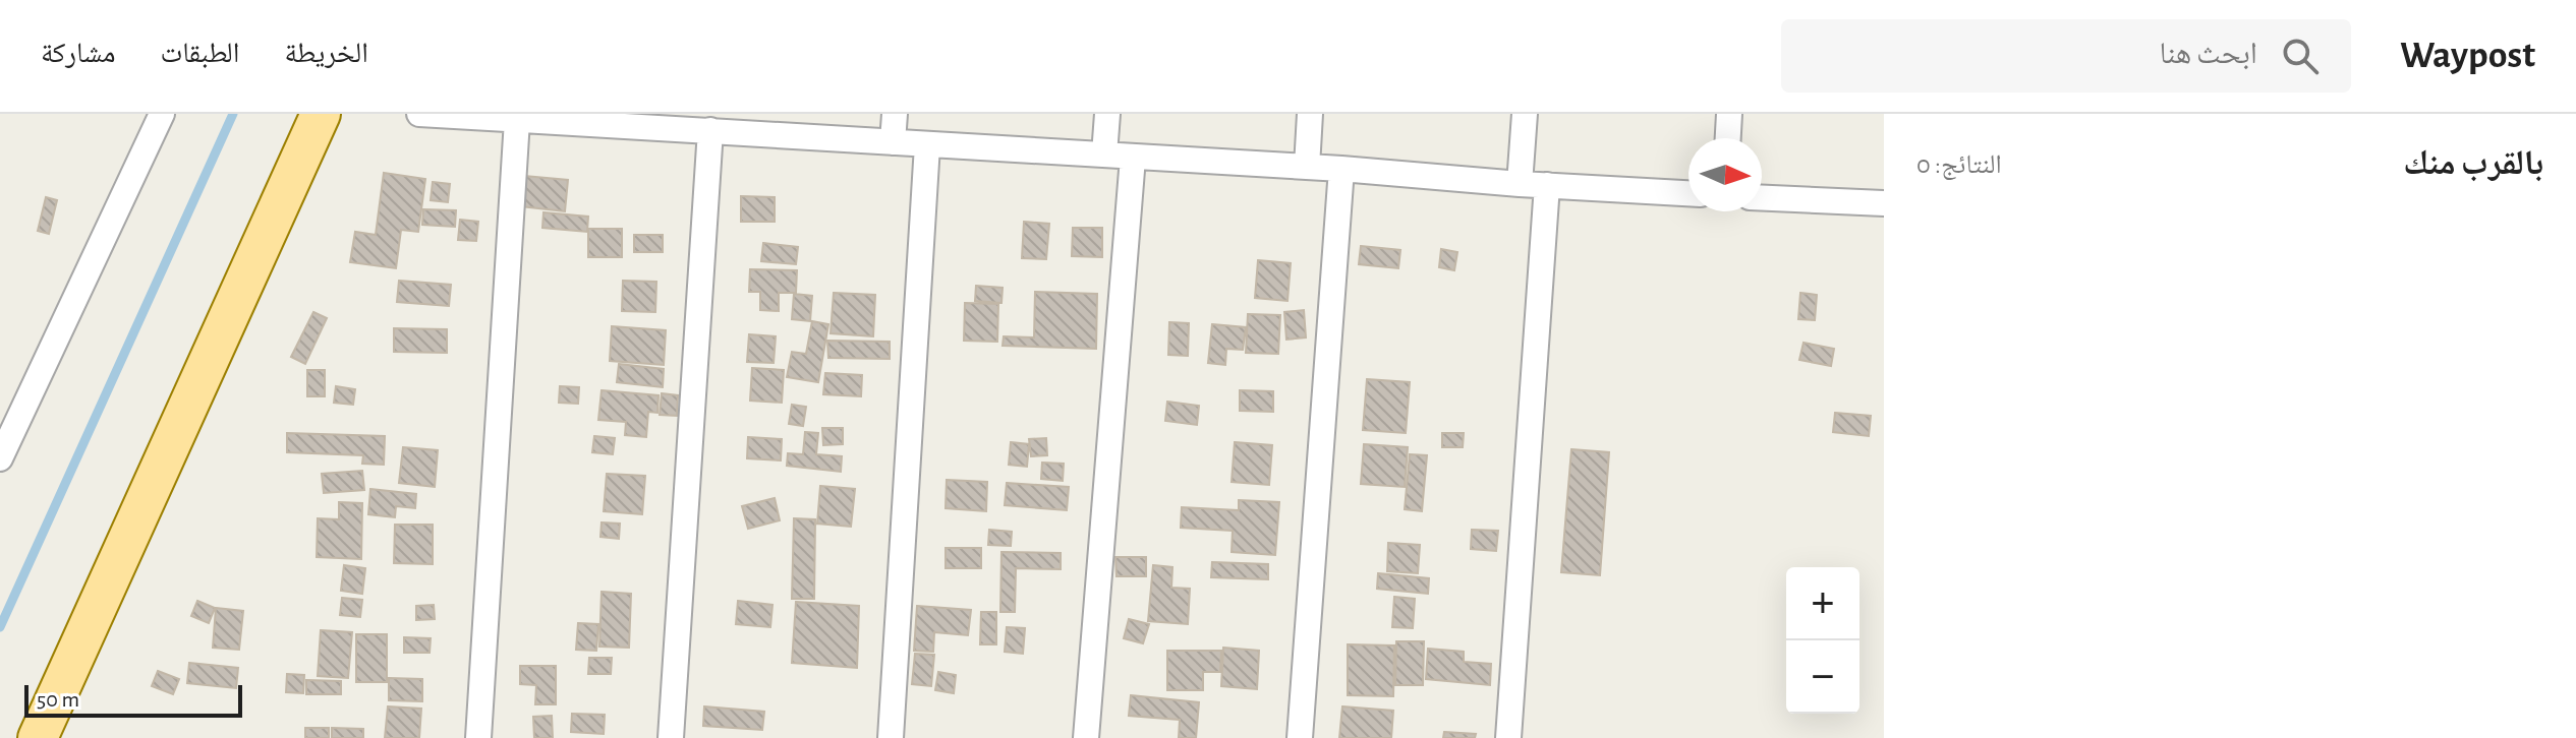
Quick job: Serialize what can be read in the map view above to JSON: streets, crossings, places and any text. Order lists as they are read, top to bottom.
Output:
{
  "scale_bar": "50 m",
  "north": "right",
  "page": {
    "header": "Waypost",
    "search": "ابحث هنا",
    "nav": ["الخريطة", "الطبقات", "مشاركة"],
    "heading": ["بالقرب منك", "النتائج: 0"],
    "map_buttons": ["+", "−"],
    "scale": "50 m"
  }
}
